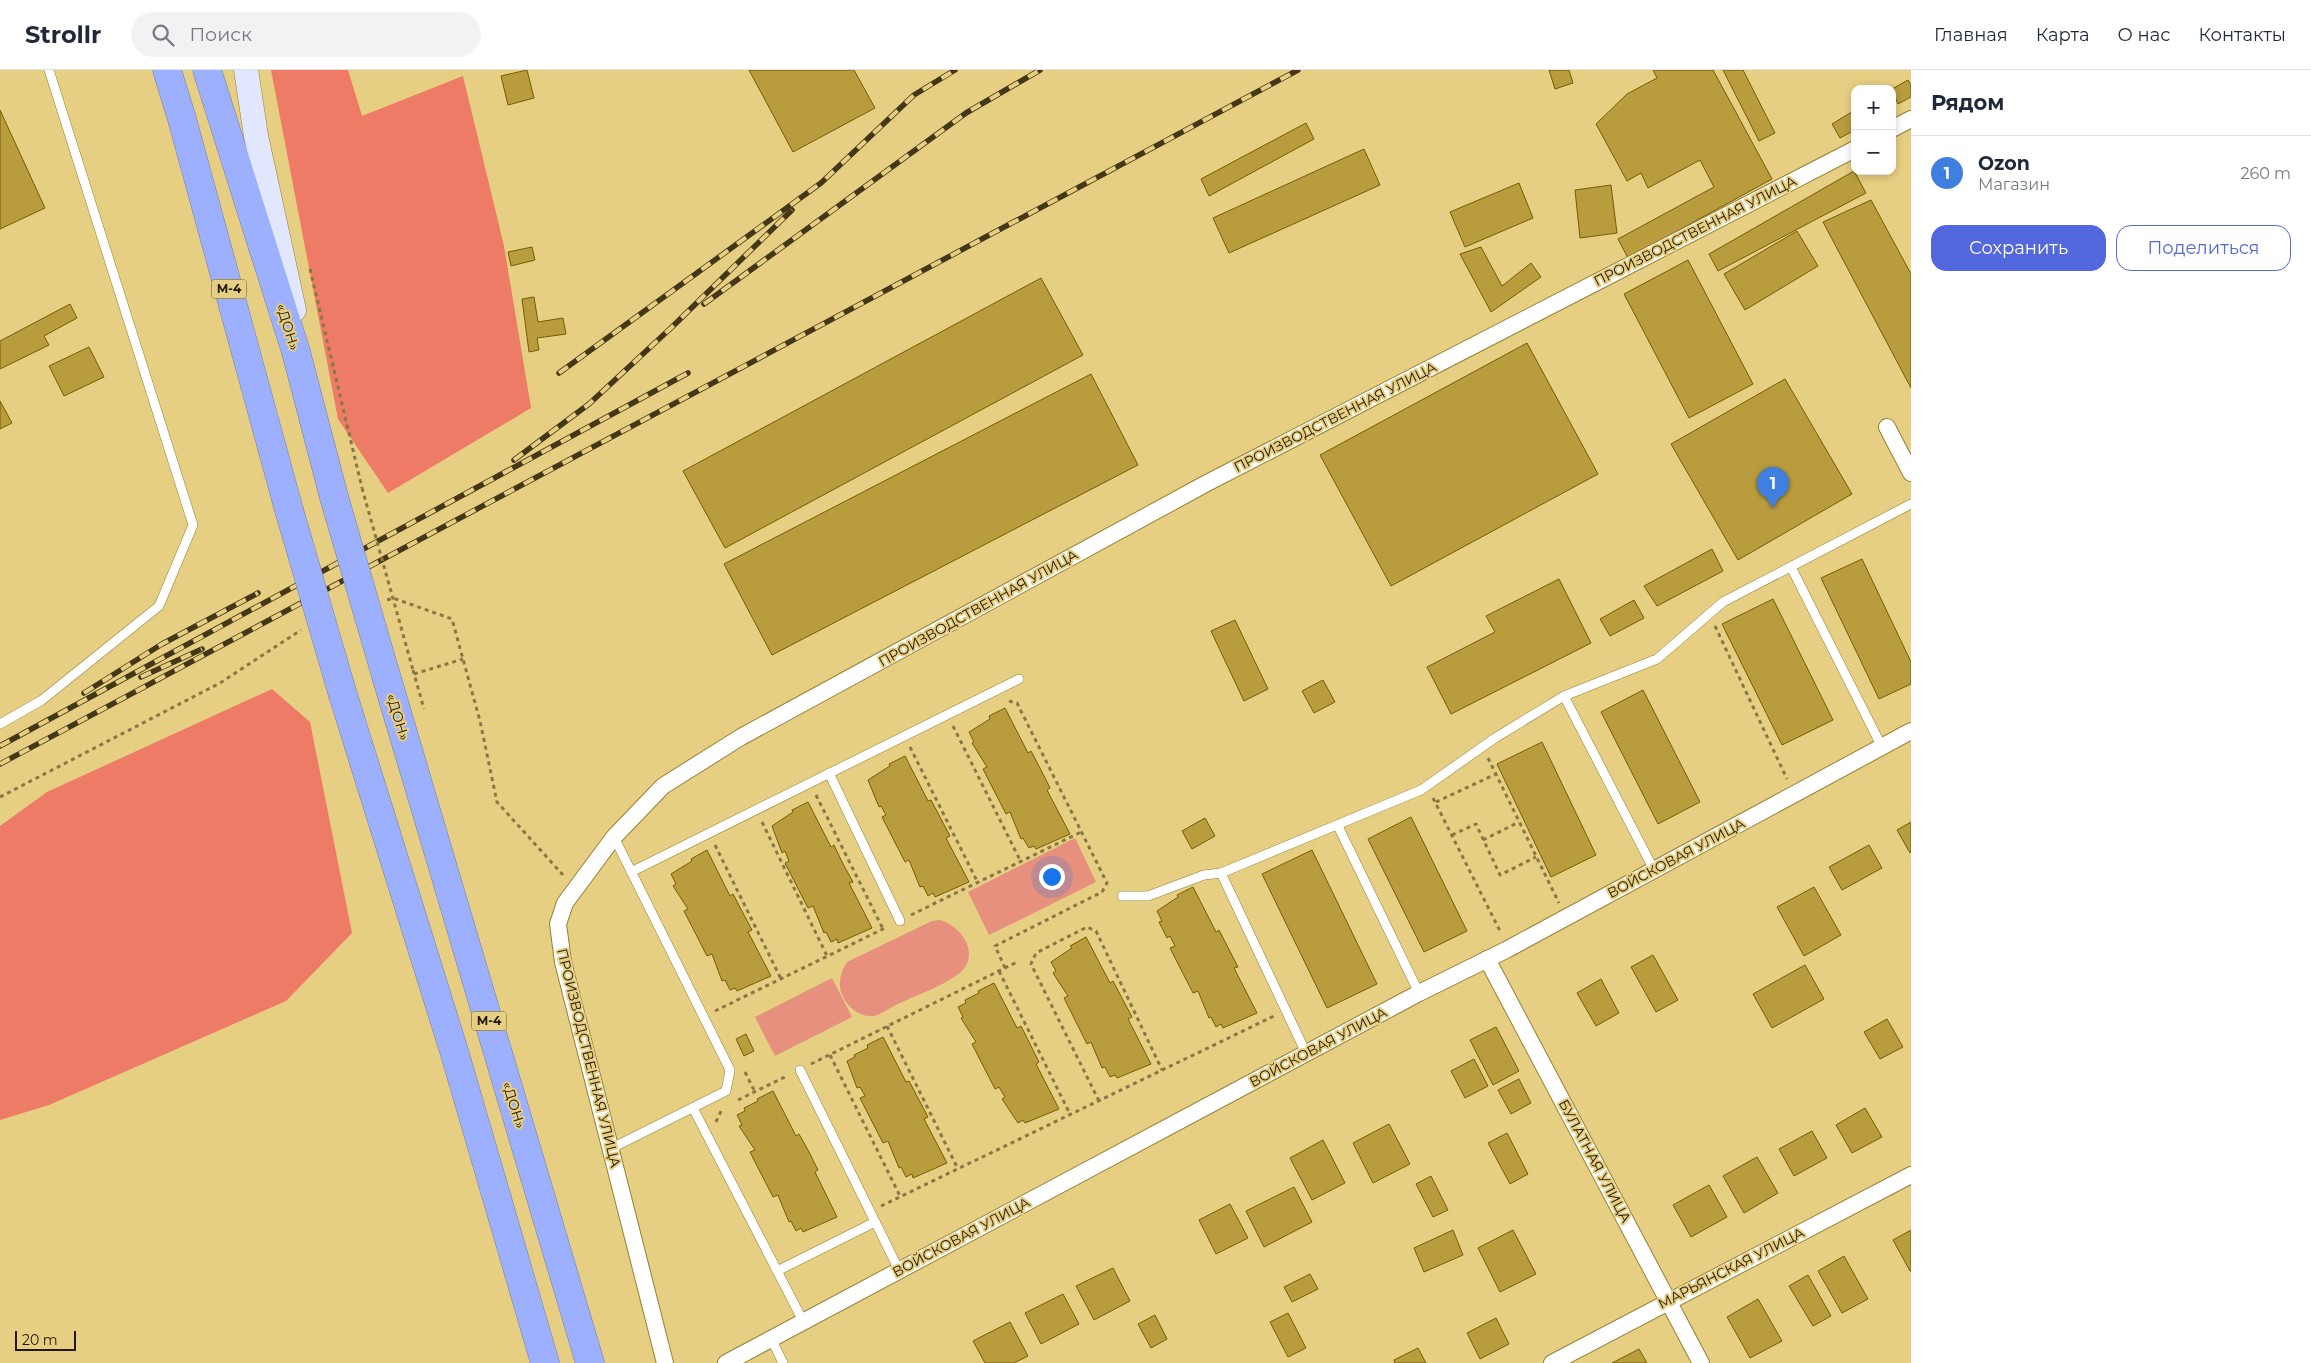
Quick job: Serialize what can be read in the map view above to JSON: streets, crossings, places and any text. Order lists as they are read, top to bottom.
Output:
{
  "streets": {
    "highway": ["М-4", "«ДОН»"],
    "street": [
      "ПРОИЗВОДСТВЕННАЯ УЛИЦА",
      "ВОЙСКОВАЯ УЛИЦА",
      "БУЛАТНАЯ УЛИЦА",
      "МАРЬЯНСКАЯ УЛИЦА"
    ]
  },
  "crossings": [
    ["ВОЙСКОВАЯ УЛИЦА", "БУЛАТНАЯ УЛИЦА"],
    ["БУЛАТНАЯ УЛИЦА", "МАРЬЯНСКАЯ УЛИЦА"]
  ],
  "scale_bar": "20 m",
  "page": {
    "header": "Strollr",
    "search": "Поиск",
    "nav": [
      "Главная",
      "Карта",
      "О нас",
      "Контакты"
    ],
    "heading": "Рядом",
    "map_buttons": ["+", "−"],
    "list": [
      {
        "mark": "1",
        "name": "Ozon",
        "note": "Магазин",
        "value": "260 m"
      }
    ],
    "buttons": ["Сохранить", "Поделиться"],
    "pins": "1",
    "scale": "20 m"
  }
}
